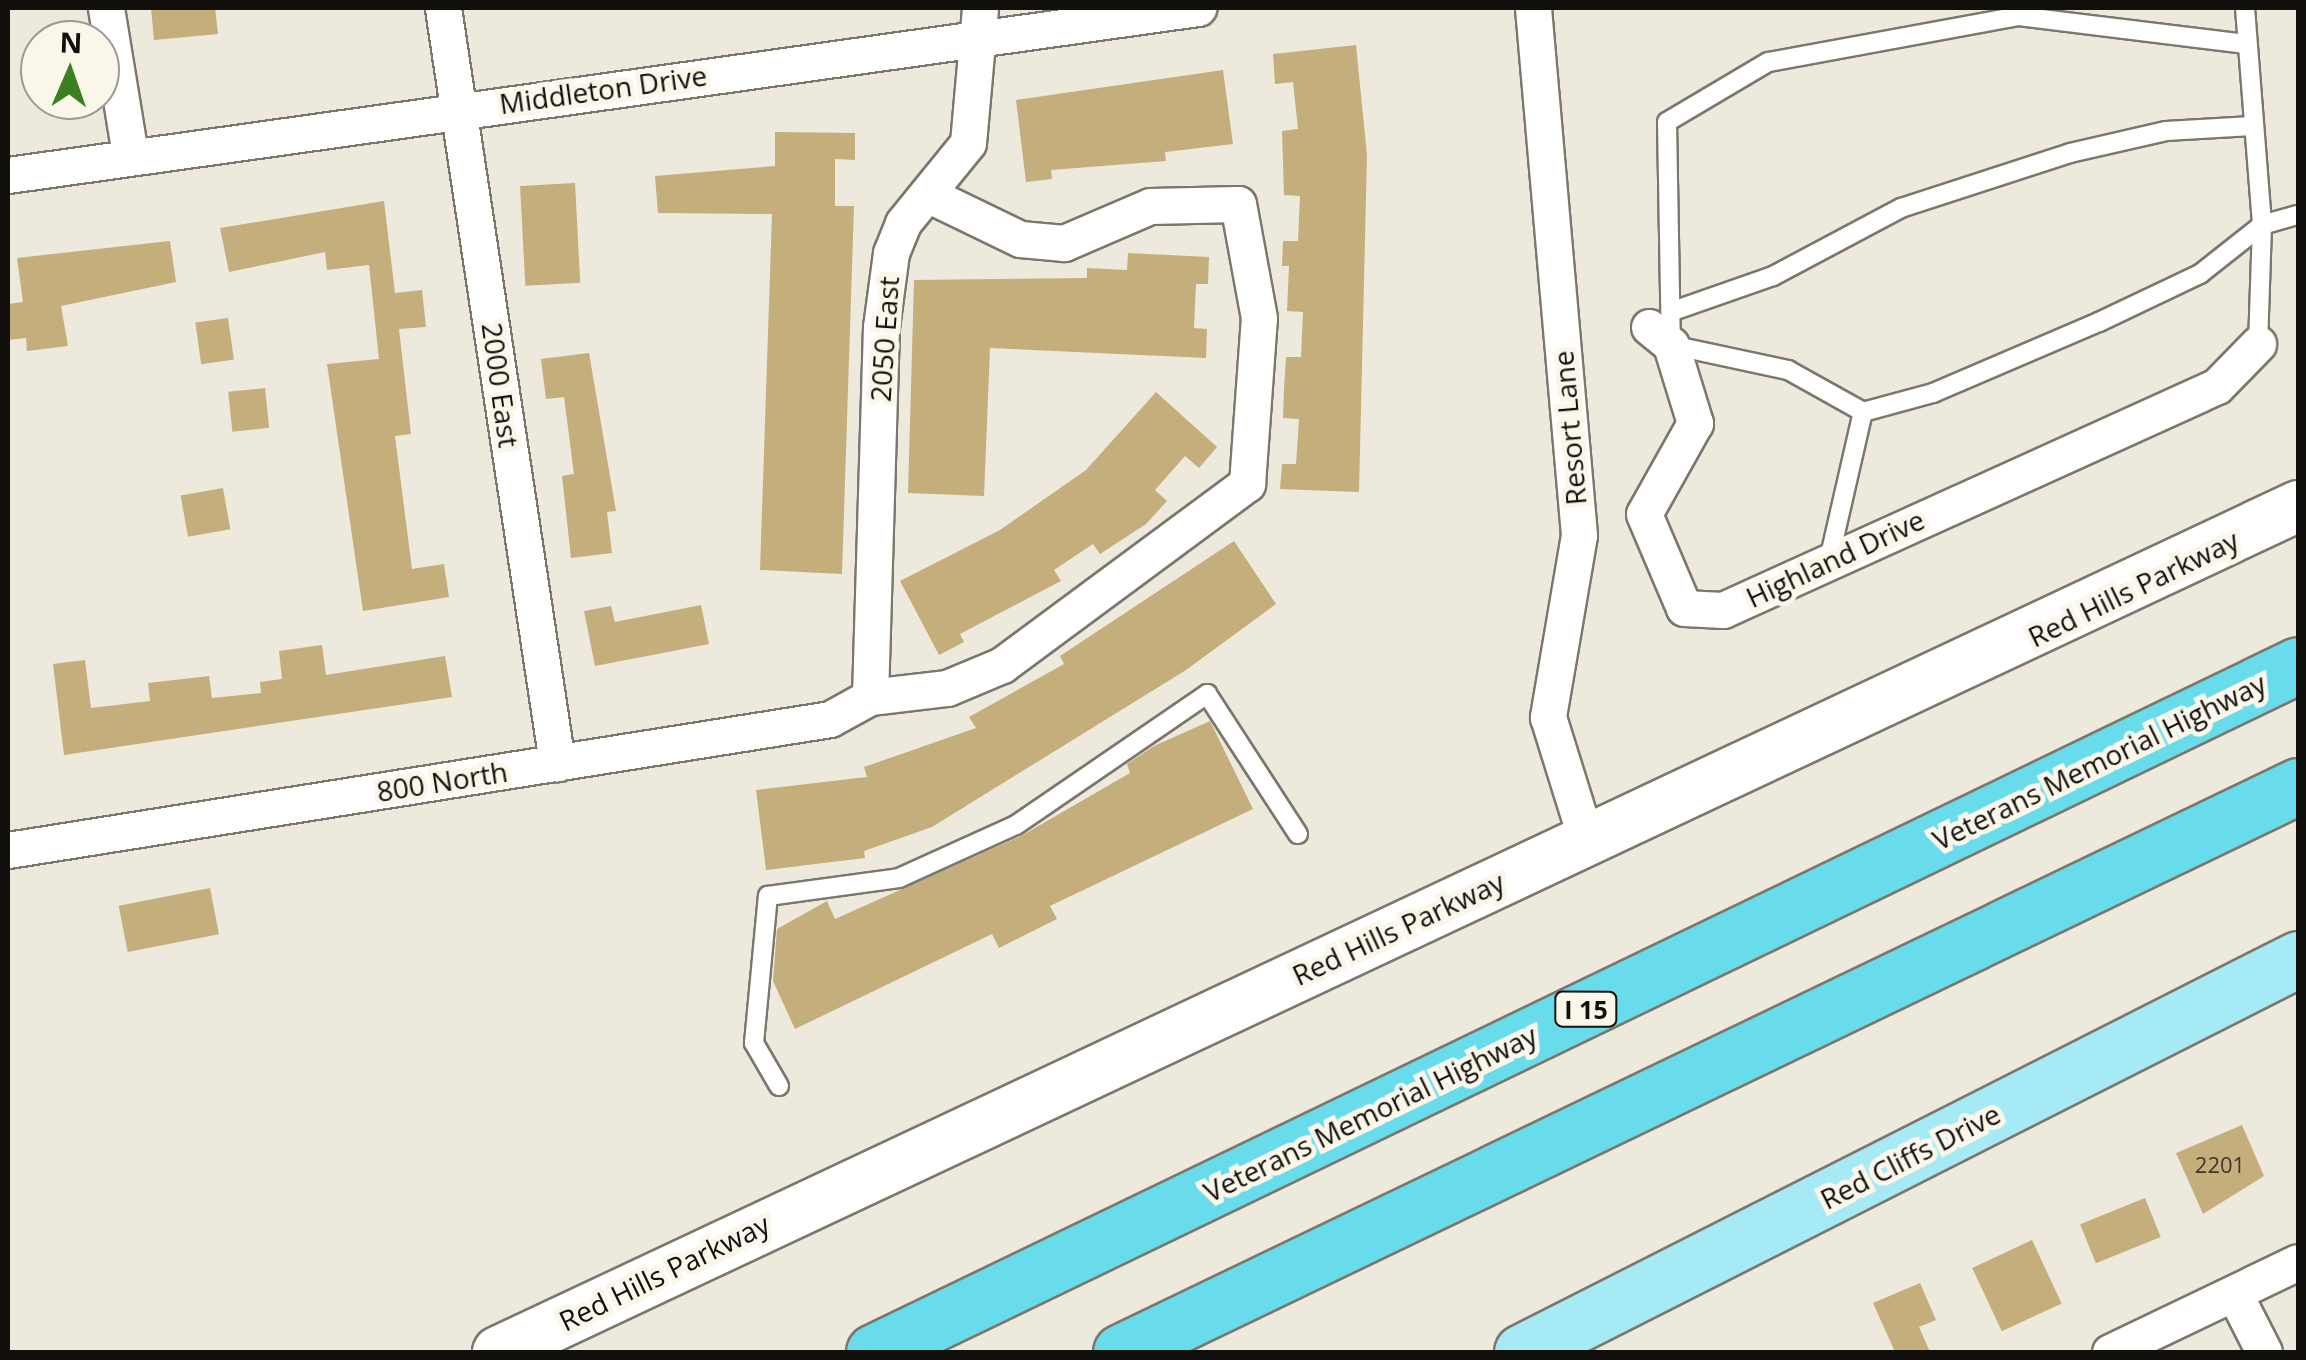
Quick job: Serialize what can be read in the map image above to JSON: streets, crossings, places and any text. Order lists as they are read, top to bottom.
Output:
{
  "streets": {
    "highway": ["Veterans Memorial Highway", "I 15"],
    "main road": ["Red Hills Parkway", "Red Cliffs Drive"],
    "street": [
      "Middleton Drive",
      "2050 East",
      "2000 East",
      "Resort Lane",
      "Highland Drive",
      "800 North"
    ]
  },
  "crossings": [
    ["Middleton Drive", "2050 East"],
    ["Middleton Drive", "2000 East"],
    ["2050 East", "800 North"],
    ["2000 East", "800 North"],
    ["Resort Lane", "Red Hills Parkway"]
  ],
  "house_numbers": ["2201"],
  "north": "top"
}
